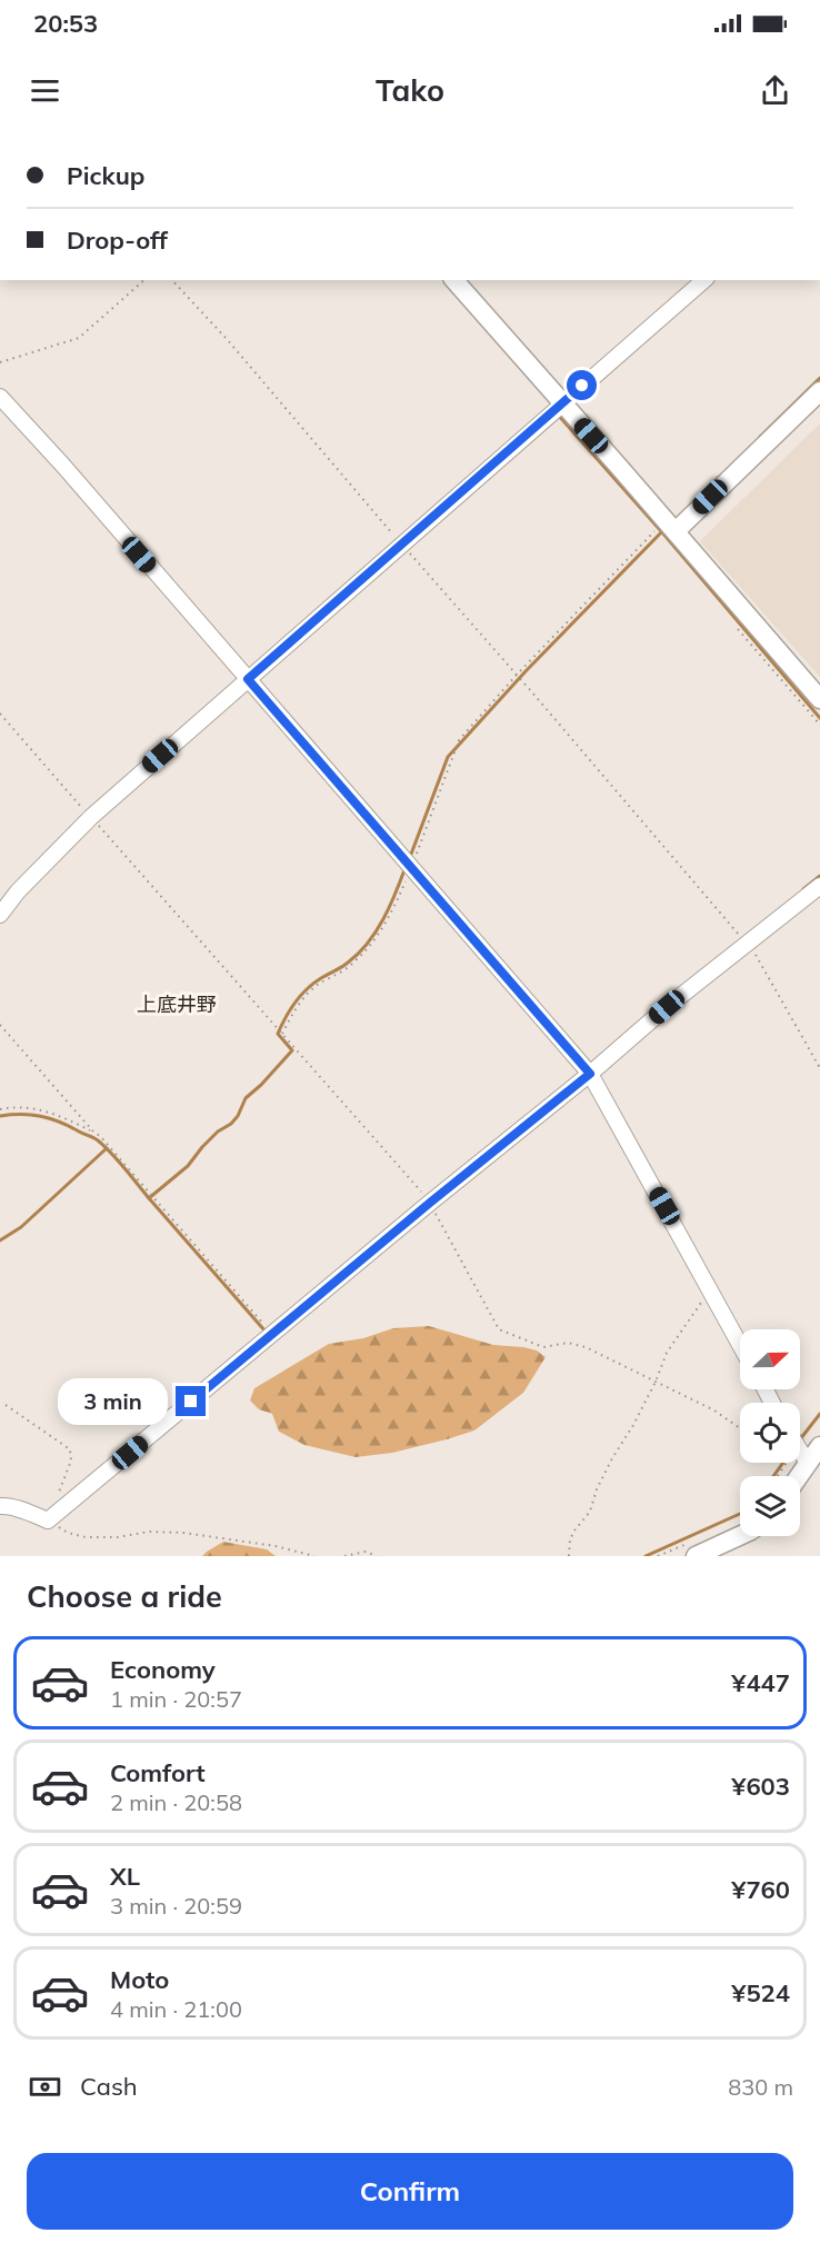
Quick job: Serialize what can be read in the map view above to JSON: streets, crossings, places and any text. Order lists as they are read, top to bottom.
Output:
{
  "districts": ["上底井野"],
  "north": "right",
  "page": {
    "status": "20:53",
    "header": "Tako",
    "banner": ["Pickup", "Drop-off"],
    "bubble": "3 min",
    "heading": "Choose a ride",
    "list": [
      {
        "name": "Economy",
        "note": "1 min · 20:57",
        "value": "¥447"
      },
      {
        "name": "Comfort",
        "note": "2 min · 20:58",
        "value": "¥603"
      },
      {
        "name": "XL",
        "note": "3 min · 20:59",
        "value": "¥760"
      },
      {
        "name": "Moto",
        "note": "4 min · 21:00",
        "value": "¥524"
      }
    ],
    "pay": ["Cash", "830 m"],
    "buttons": "Confirm"
  }
}
